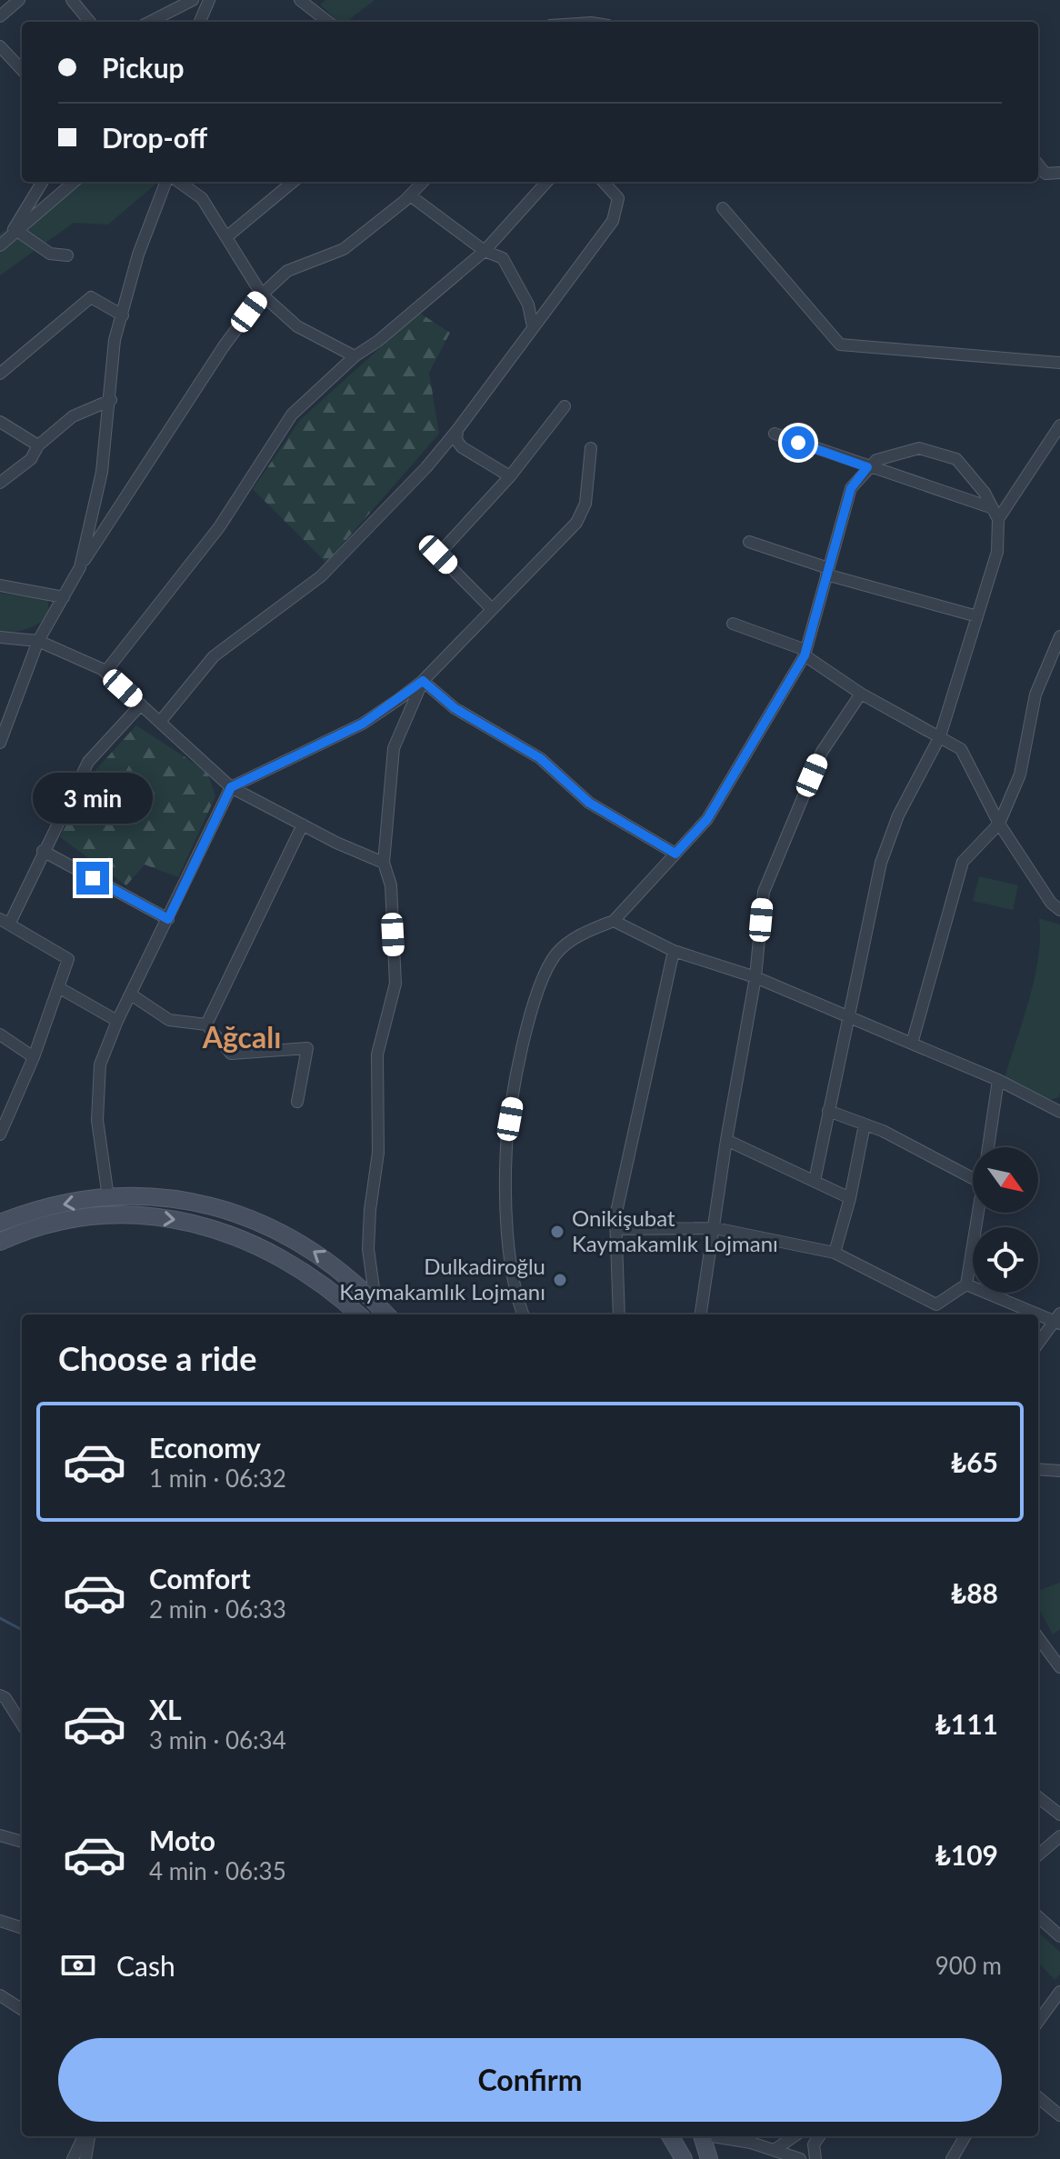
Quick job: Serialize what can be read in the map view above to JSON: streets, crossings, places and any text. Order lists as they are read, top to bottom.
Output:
{
  "districts": ["Ağcalı"],
  "places": ["Onikişubat Kaymakamlık Lojmanı", "Dulkadiroğlu Kaymakamlık Lojmanı"],
  "north": "bottom right",
  "page": {
    "banner": ["Pickup", "Drop-off"],
    "bubble": "3 min",
    "heading": "Choose a ride",
    "list": [
      {
        "name": "Economy",
        "note": "1 min · 06:32",
        "value": "₺65"
      },
      {
        "name": "Comfort",
        "note": "2 min · 06:33",
        "value": "₺88"
      },
      {
        "name": "XL",
        "note": "3 min · 06:34",
        "value": "₺111"
      },
      {
        "name": "Moto",
        "note": "4 min · 06:35",
        "value": "₺109"
      }
    ],
    "pay": ["Cash", "900 m"],
    "buttons": "Confirm"
  }
}
